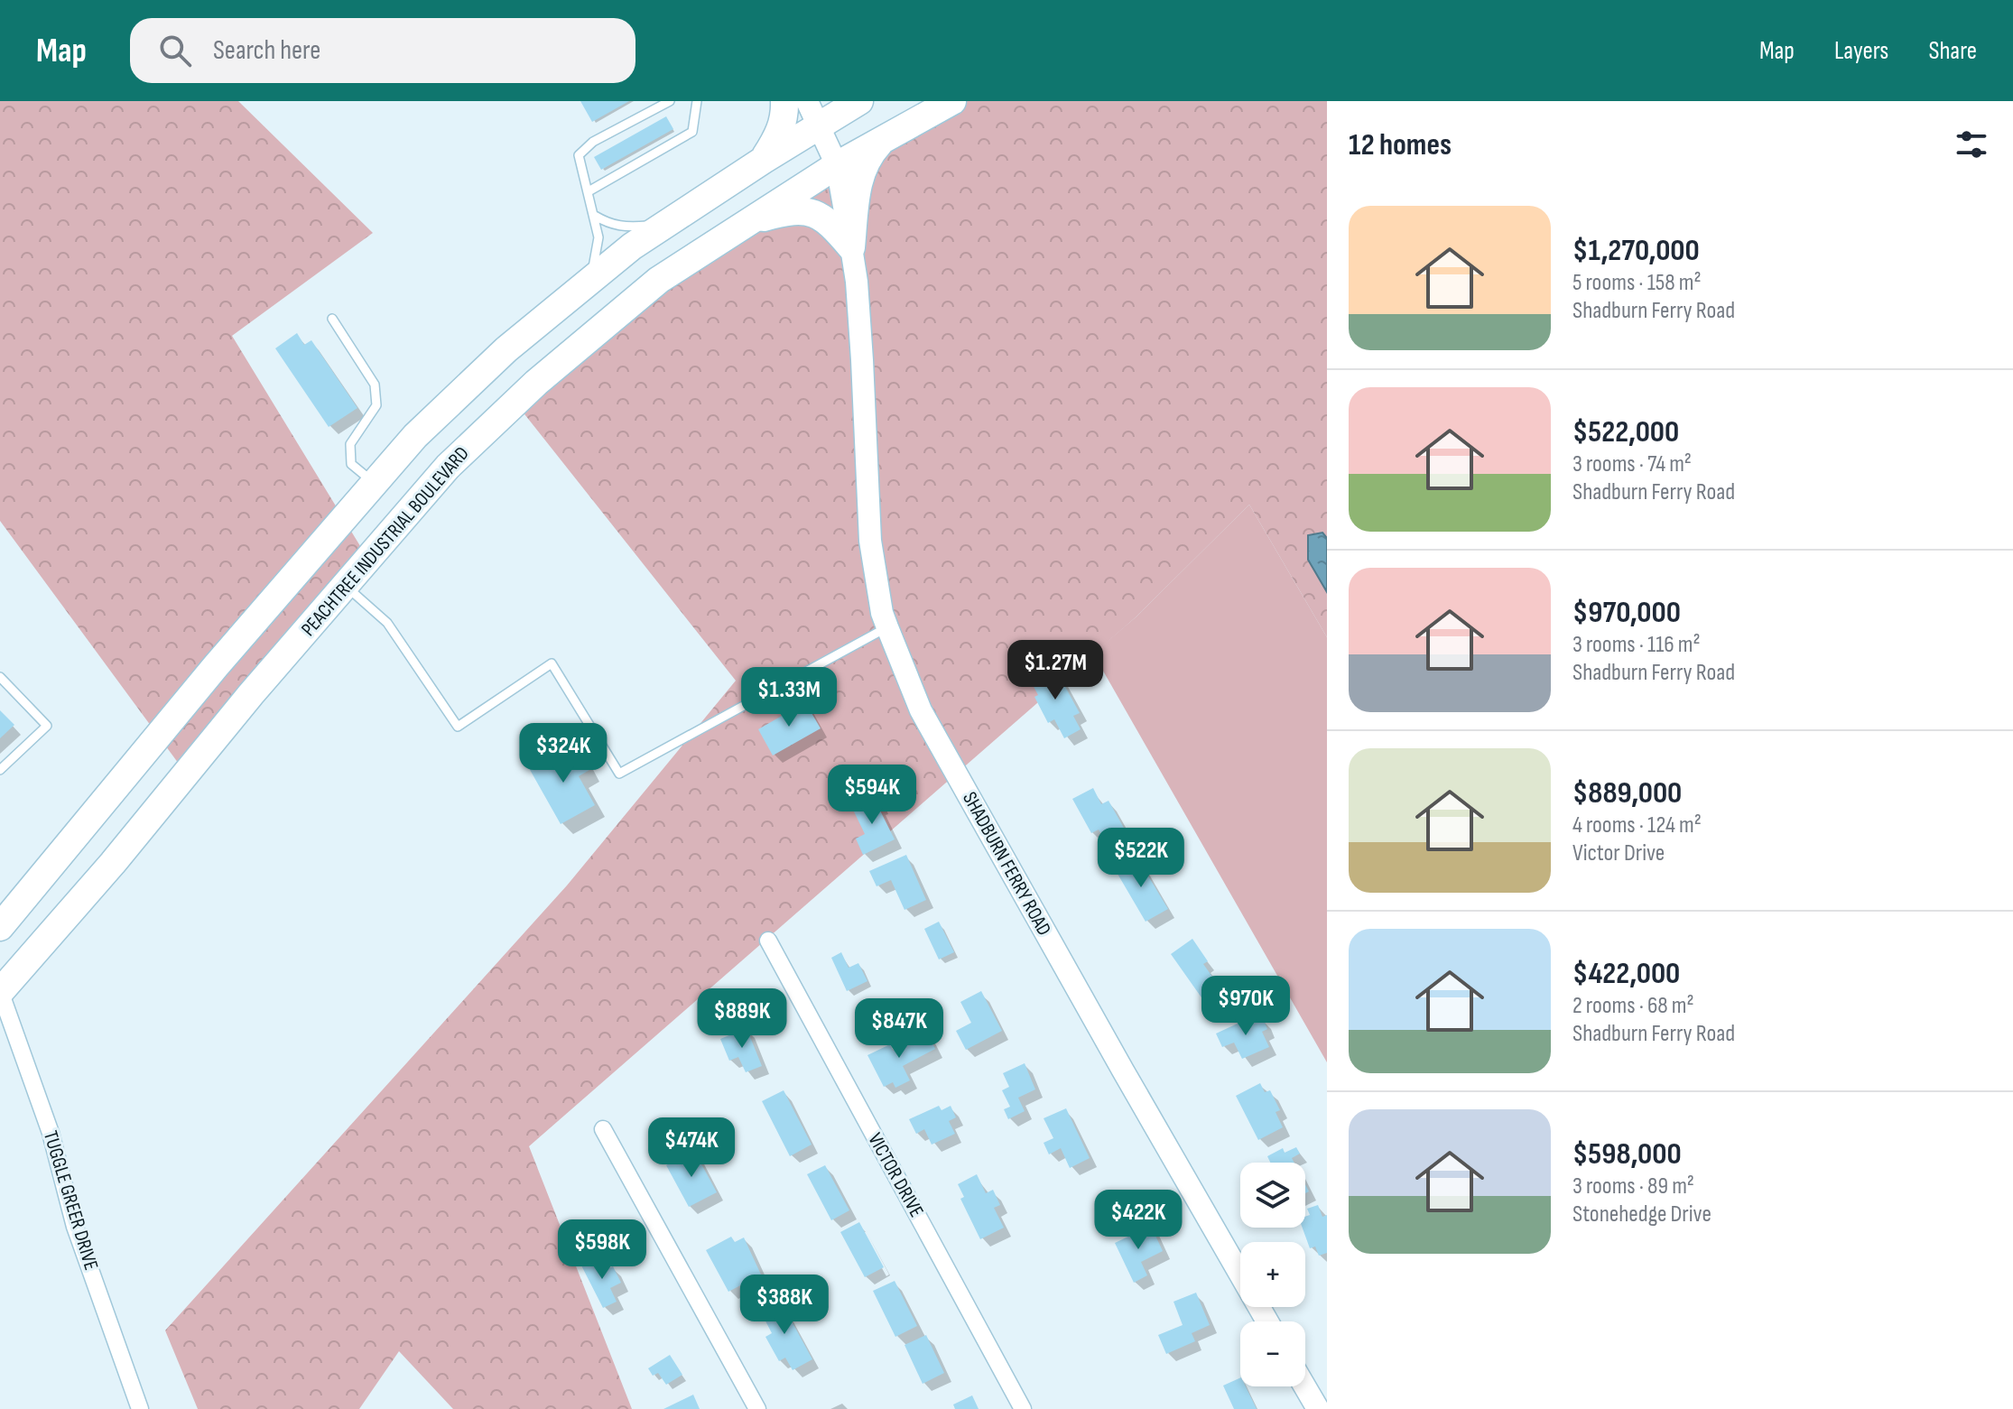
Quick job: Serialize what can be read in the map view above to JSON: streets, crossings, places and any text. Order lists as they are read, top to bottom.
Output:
{
  "streets": {
    "main road": ["PEACHTREE INDUSTRIAL BOULEVARD"],
    "street": ["SHADBURN FERRY ROAD", "VICTOR DRIVE", "TUGGLE GREER DRIVE"]
  },
  "crossings": [
    ["PEACHTREE INDUSTRIAL BOULEVARD", "SHADBURN FERRY ROAD"],
    ["PEACHTREE INDUSTRIAL BOULEVARD", "TUGGLE GREER DRIVE"]
  ],
  "page": {
    "header": "Map",
    "search": "Search here",
    "nav": ["Map", "Layers", "Share"],
    "heading": "12 homes",
    "list": [
      {
        "name": "$1,270,000",
        "note": "5 rooms · 158 m² · Shadburn Ferry Road"
      },
      {
        "name": "$522,000",
        "note": "3 rooms · 74 m² · Shadburn Ferry Road"
      },
      {
        "name": "$970,000",
        "note": "3 rooms · 116 m² · Shadburn Ferry Road"
      },
      {
        "name": "$889,000",
        "note": "4 rooms · 124 m² · Victor Drive"
      },
      {
        "name": "$422,000",
        "note": "2 rooms · 68 m² · Shadburn Ferry Road"
      },
      {
        "name": "$598,000",
        "note": "3 rooms · 89 m² · Stonehedge Drive"
      }
    ],
    "price": [
      "$1.27M",
      "$1.33M",
      "$324K",
      "$594K",
      "$522K",
      "$970K",
      "$889K",
      "$847K",
      "$474K",
      "$422K",
      "$598K",
      "$388K"
    ],
    "map_buttons": ["+", "−"]
  }
}
